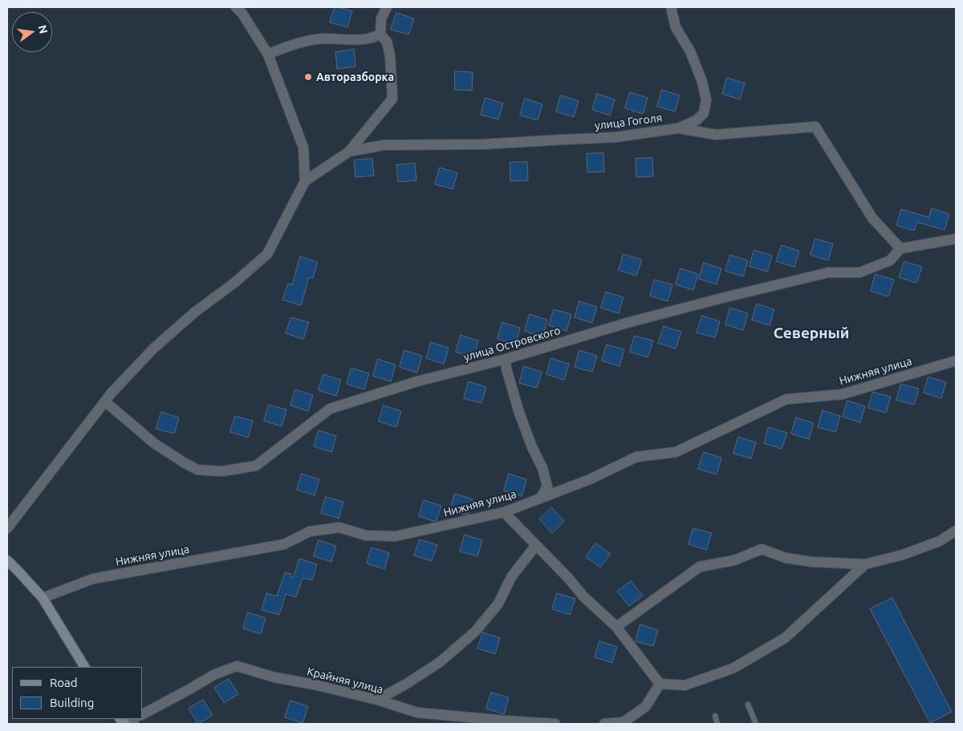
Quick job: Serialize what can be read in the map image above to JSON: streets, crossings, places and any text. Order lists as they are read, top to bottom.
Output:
{
  "streets": {
    "street": [
      "улица Гоголя",
      "улица Островского",
      "Нижняя улица",
      "Крайняя улица"
    ]
  },
  "crossings": [
    ["улица Гоголя", "улица Островского"]
  ],
  "districts": ["Северный"],
  "places": ["Авторазборка"],
  "legend": ["Road", "Building"],
  "north": "right"
}
